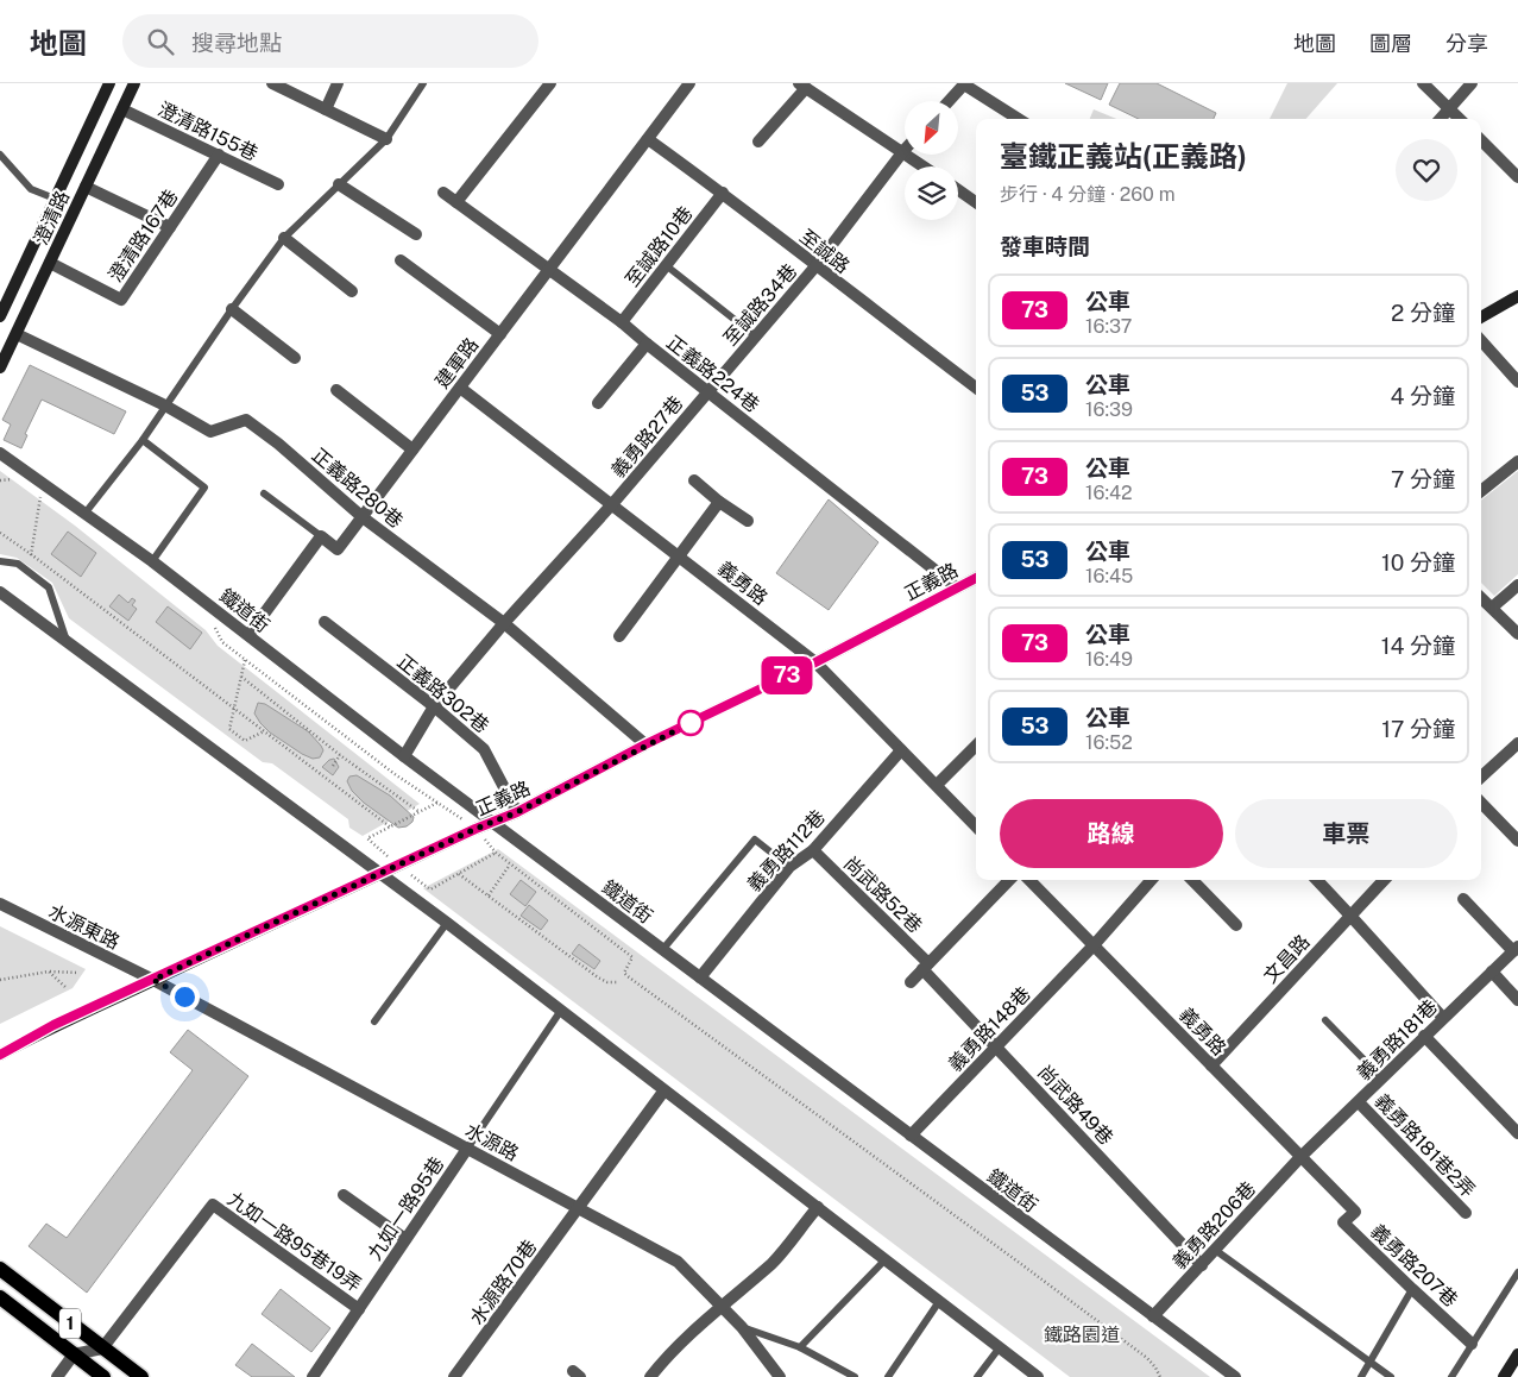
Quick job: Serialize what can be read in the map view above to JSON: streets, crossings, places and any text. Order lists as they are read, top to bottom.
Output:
{
  "streets": {
    "main road": ["1"],
    "street": [
      "澄清路155巷",
      "澄清路",
      "澄清路167巷",
      "至誠路10巷",
      "至誠路",
      "至誠路34巷",
      "建軍路",
      "正義路224巷",
      "義勇路27巷",
      "正義路280巷",
      "正義路",
      "義勇路",
      "鐵道街",
      "正義路302巷",
      "義勇路112巷",
      "尚武路52巷",
      "水源東路",
      "文昌路",
      "義勇路148巷",
      "義勇路181巷",
      "尚武路49巷",
      "水源路",
      "義勇路181巷2弄",
      "九如一路95巷",
      "義勇路206巷",
      "九如一路95巷19弄",
      "義勇路207巷",
      "水源路70巷"
    ]
  },
  "crossings": [
    ["澄清路155巷", "澄清路"],
    ["澄清路155巷", "澄清路167巷"],
    ["澄清路", "澄清路167巷"],
    ["澄清路", "正義路280巷"],
    ["至誠路10巷", "至誠路"],
    ["至誠路10巷", "正義路224巷"],
    ["至誠路", "至誠路34巷"],
    ["至誠路", "建軍路"],
    ["至誠路34巷", "正義路224巷"],
    ["至誠路34巷", "義勇路27巷"],
    ["建軍路", "正義路224巷"],
    ["建軍路", "正義路280巷"],
    ["建軍路", "義勇路"],
    ["正義路224巷", "義勇路27巷"],
    ["正義路224巷", "正義路"],
    ["義勇路27巷", "正義路280巷"],
    ["義勇路27巷", "義勇路"],
    ["義勇路27巷", "鐵道街"],
    ["義勇路27巷", "正義路302巷"],
    ["正義路280巷", "正義路"],
    ["正義路", "義勇路"],
    ["正義路", "鐵道街"],
    ["正義路", "正義路302巷"],
    ["正義路", "水源東路"],
    ["正義路", "水源路"],
    ["義勇路", "義勇路112巷"],
    ["義勇路", "文昌路"],
    ["義勇路", "義勇路148巷"],
    ["義勇路", "義勇路181巷"],
    ["義勇路", "義勇路206巷"],
    ["義勇路", "義勇路207巷"],
    ["鐵道街", "義勇路112巷"],
    ["鐵道街", "義勇路148巷"],
    ["鐵道街", "義勇路206巷"],
    ["義勇路112巷", "尚武路52巷"],
    ["尚武路52巷", "尚武路49巷"],
    ["水源東路", "水源路"],
    ["義勇路148巷", "尚武路49巷"],
    ["義勇路181巷", "義勇路181巷2弄"],
    ["義勇路181巷", "義勇路206巷"],
    ["尚武路49巷", "義勇路206巷"],
    ["水源路", "九如一路95巷"],
    ["水源路", "水源路70巷"],
    ["九如一路95巷", "九如一路95巷19弄"],
    ["九如一路95巷19弄", "1"]
  ],
  "parks": ["鐵路園道"],
  "lines": ["bus line 73"],
  "north": "bottom left",
  "page": {
    "header": "地圖",
    "search": "搜尋地點",
    "nav": ["地圖", "圖層", "分享"],
    "on_map": "73",
    "heading": [
      ["臺鐵正義站(正義路)", "步行 · 4 分鐘 · 260 m"],
      "發車時間"
    ],
    "list": [
      {
        "mark": "73",
        "name": "公車",
        "note": "16:37",
        "value": "2 分鐘"
      },
      {
        "mark": "53",
        "name": "公車",
        "note": "16:39",
        "value": "4 分鐘"
      },
      {
        "mark": "73",
        "name": "公車",
        "note": "16:42",
        "value": "7 分鐘"
      },
      {
        "mark": "53",
        "name": "公車",
        "note": "16:45",
        "value": "10 分鐘"
      },
      {
        "mark": "73",
        "name": "公車",
        "note": "16:49",
        "value": "14 分鐘"
      },
      {
        "mark": "53",
        "name": "公車",
        "note": "16:52",
        "value": "17 分鐘"
      }
    ],
    "buttons": ["路線", "車票"]
  }
}
